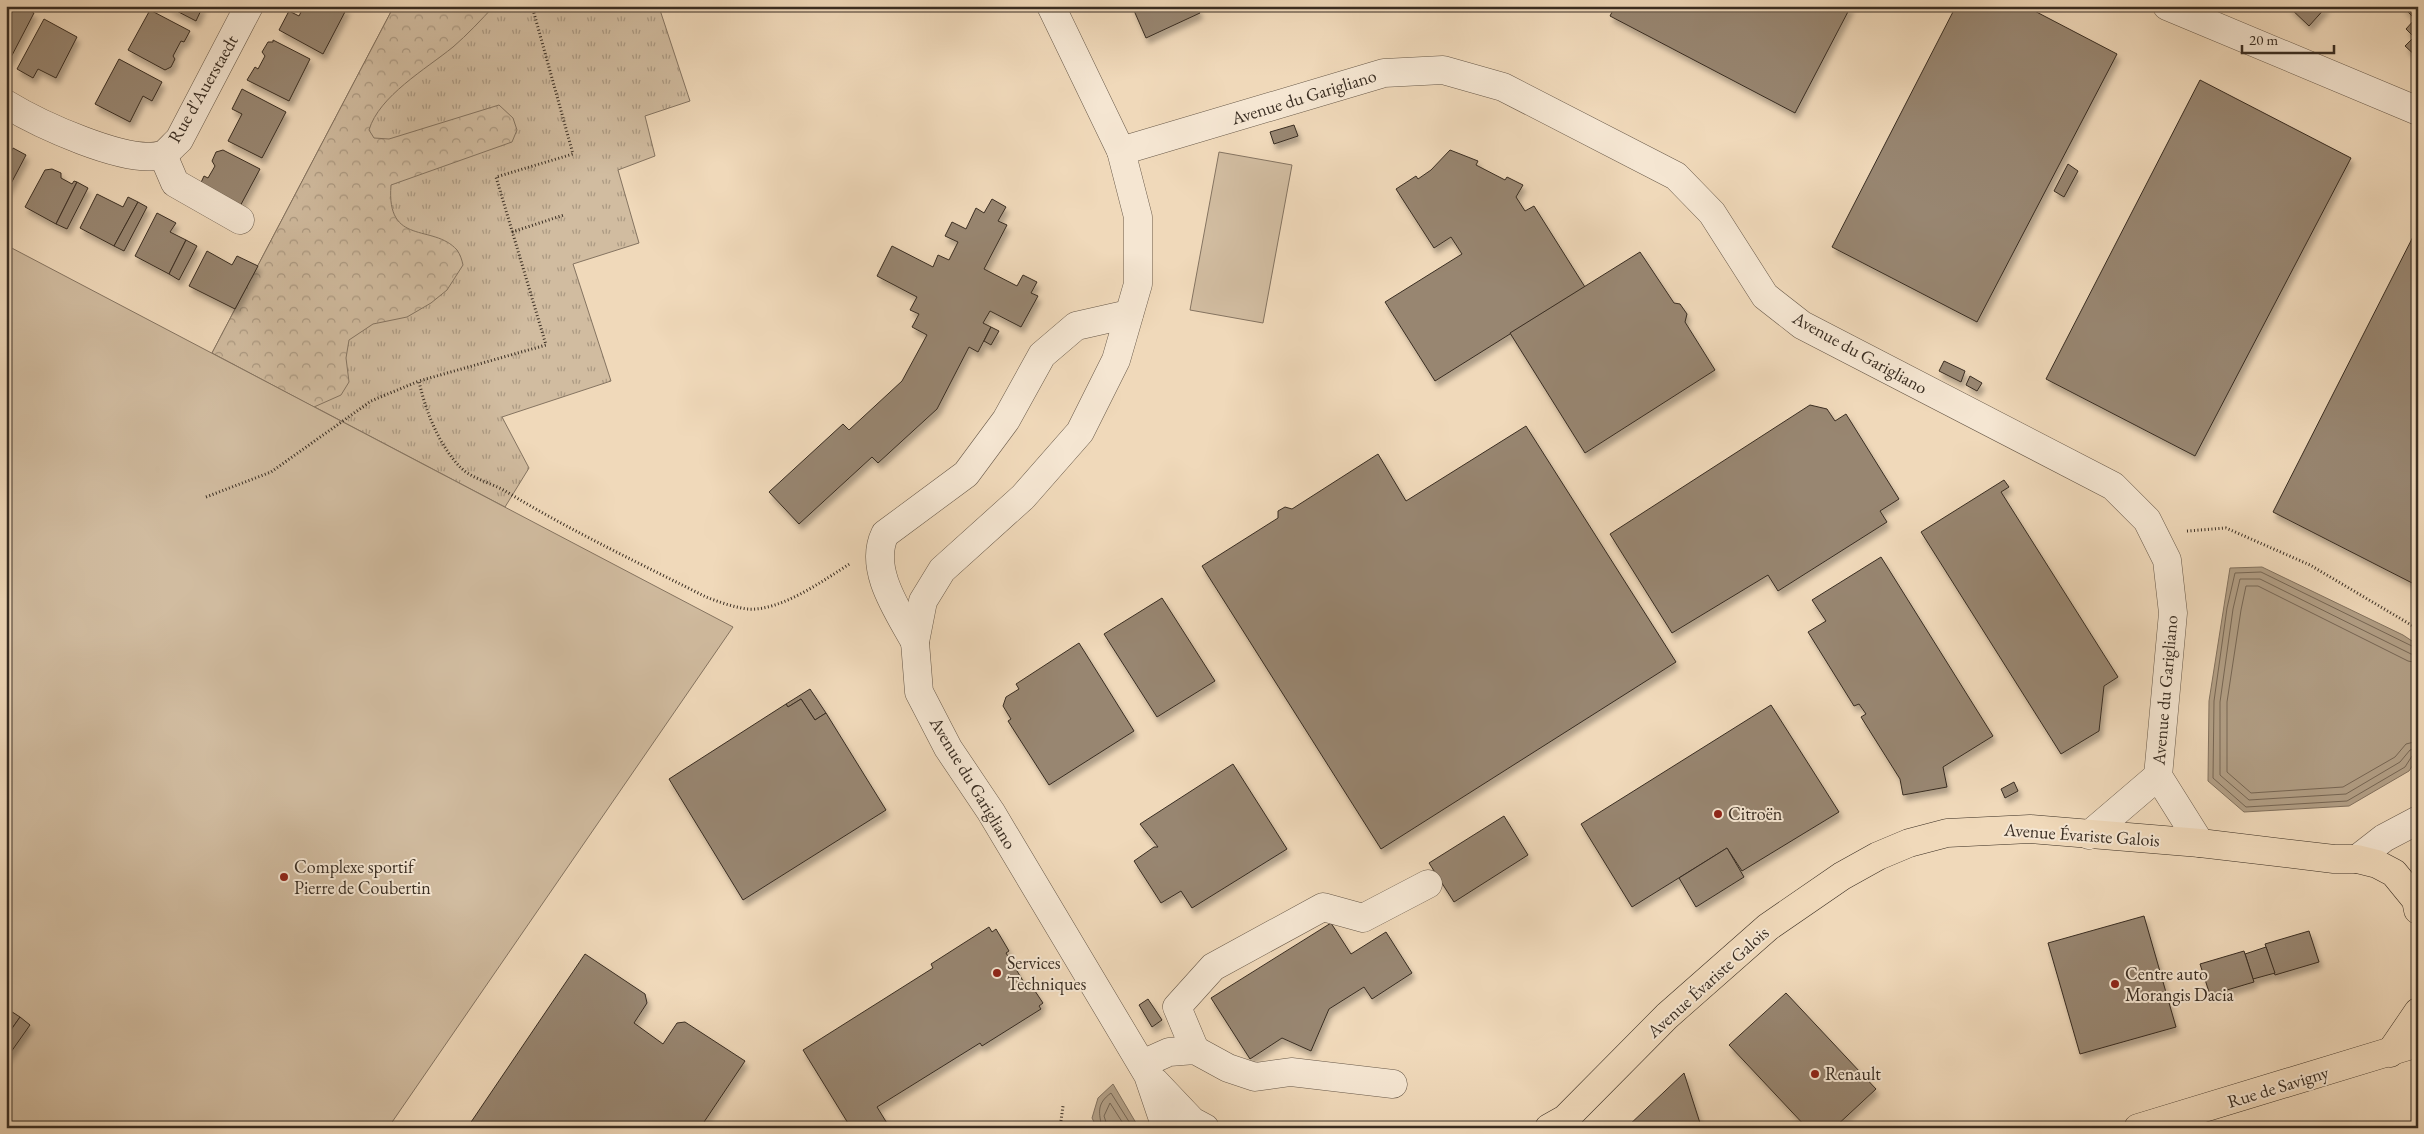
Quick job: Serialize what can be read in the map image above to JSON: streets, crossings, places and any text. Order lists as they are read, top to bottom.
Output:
{
  "streets": {
    "main road": ["Avenue Évariste Galois", "Rue de Savigny"],
    "street": ["Rue d'Auerstaedt", "Avenue du Garigliano"]
  },
  "crossings": [
    ["Avenue du Garigliano", "Avenue Évariste Galois"]
  ],
  "places": [
    "Citroën",
    "Complexe sportif Pierre de Coubertin",
    "Services Techniques",
    "Centre auto Morangis Dacia",
    "Renault"
  ],
  "scale_bar": "20 m"
}
